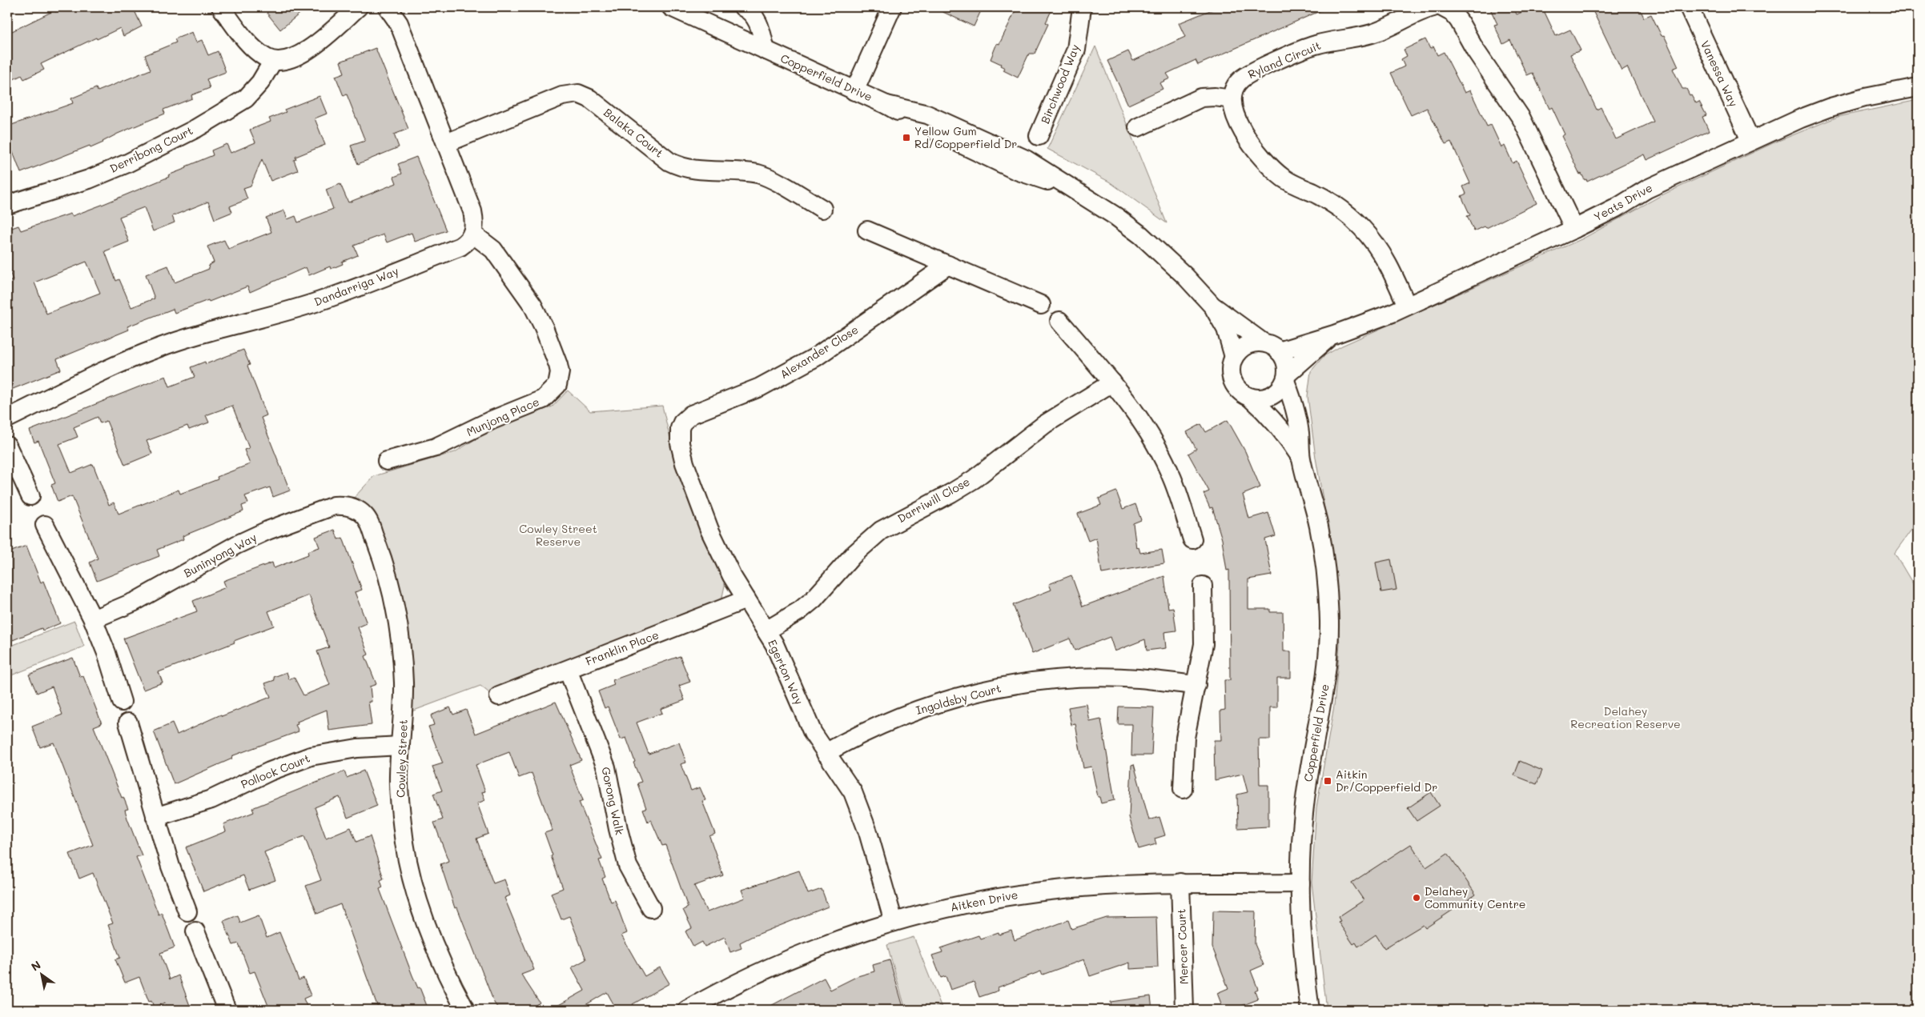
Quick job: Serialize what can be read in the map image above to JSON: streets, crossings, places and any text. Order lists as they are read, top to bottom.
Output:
{
  "streets": {
    "street": [
      "Ryland Circuit",
      "Vanessa Way",
      "Copperfield Drive",
      "Birchwood Way",
      "Balaka Court",
      "Derribong Court",
      "Yeats Drive",
      "Dandarriga Way",
      "Alexander Close",
      "Munjong Place",
      "Darriwill Close",
      "Buninyong Way",
      "Franklin Place",
      "Egerton Way",
      "Ingoldsby Court",
      "Cowley Street",
      "Pollock Court",
      "Gorong Walk",
      "Aitken Drive",
      "Mercer Court"
    ]
  },
  "crossings": [
    ["Vanessa Way", "Yeats Drive"],
    ["Copperfield Drive", "Yeats Drive"],
    ["Copperfield Drive", "Aitken Drive"],
    ["Dandarriga Way", "Munjong Place"],
    ["Alexander Close", "Egerton Way"],
    ["Darriwill Close", "Egerton Way"],
    ["Buninyong Way", "Cowley Street"],
    ["Franklin Place", "Egerton Way"],
    ["Franklin Place", "Gorong Walk"],
    ["Egerton Way", "Ingoldsby Court"],
    ["Egerton Way", "Aitken Drive"],
    ["Cowley Street", "Pollock Court"],
    ["Aitken Drive", "Mercer Court"]
  ],
  "parks": ["Cowley Street Reserve", "Delahey Recreation Reserve"],
  "places": {
    "transit": ["Yellow Gum Rd/Copperfield Dr", "Aitkin Dr/Copperfield Dr"],
    "other": ["Delahey Community Centre"]
  },
  "north": "top left"
}
